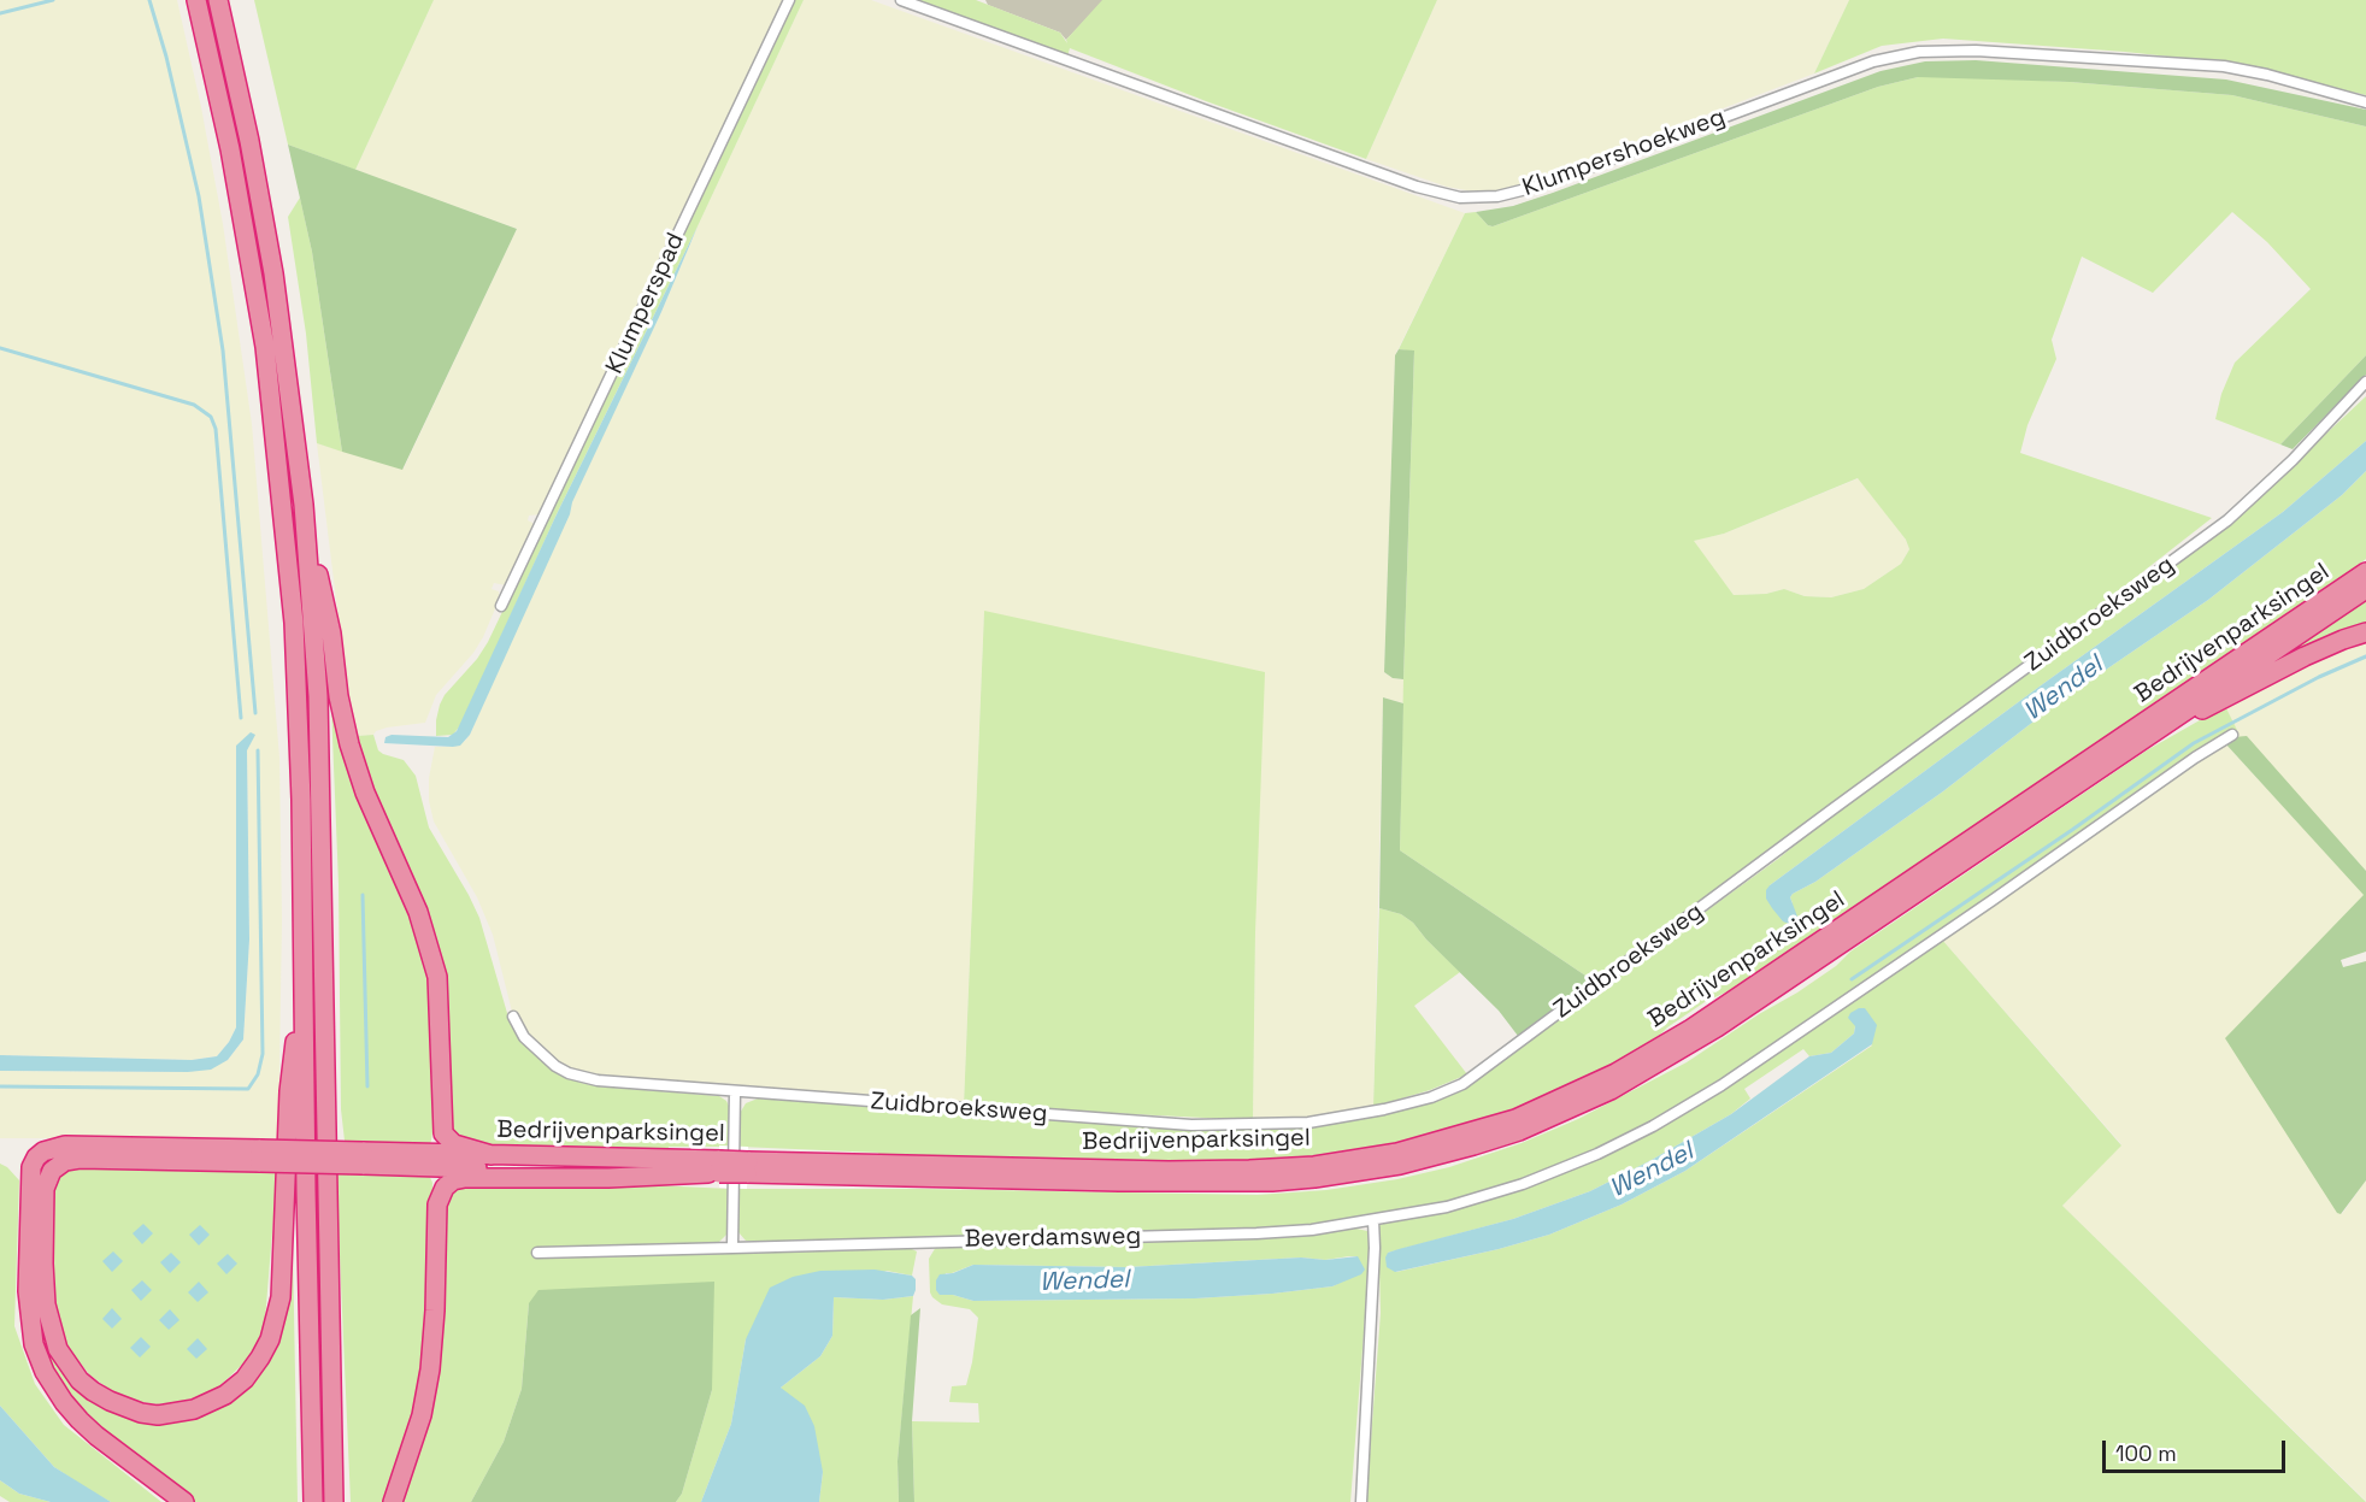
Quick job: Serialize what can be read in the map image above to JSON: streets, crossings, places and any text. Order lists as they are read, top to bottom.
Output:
{
  "streets": {
    "highway": ["Bedrijvenparksingel"],
    "street": [
      "Klumpershoekweg",
      "Klumperspad",
      "Zuidbroeksweg",
      "Beverdamsweg"
    ]
  },
  "water": ["Wendel"],
  "scale_bar": "100 m"
}
